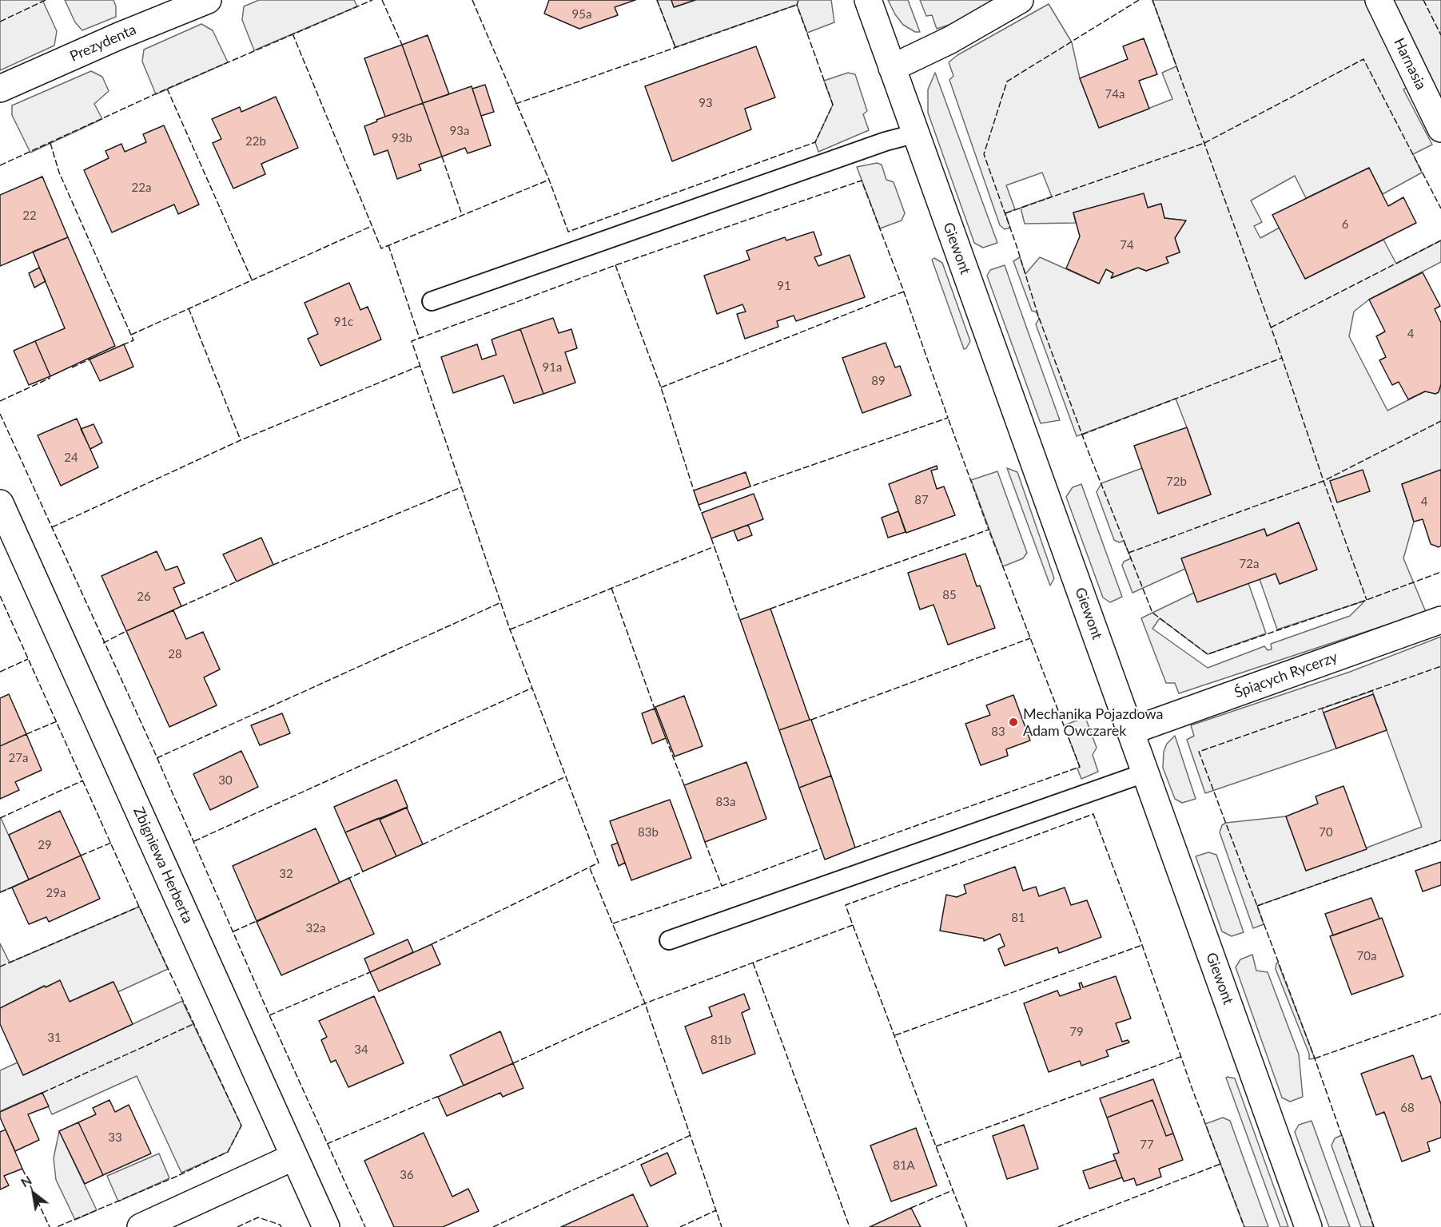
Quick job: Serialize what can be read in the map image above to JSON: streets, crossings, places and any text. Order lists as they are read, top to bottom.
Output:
{
  "streets": {
    "street": [
      "Prezydenta",
      "Harnasia",
      "Giewont",
      "Śpiących Rycerzy",
      "Zbigniewa Herberta"
    ]
  },
  "crossings": [
    ["Giewont", "Śpiących Rycerzy"]
  ],
  "places": ["Mechanika Pojazdowa Adam Owczarek"],
  "house_numbers": [
    "95a",
    "74a",
    "93",
    "93a",
    "93b",
    "22b",
    "22a",
    "22",
    "6",
    "74",
    "91",
    "91c",
    "4",
    "91a",
    "89",
    "24",
    "72b",
    "87",
    "4",
    "72a",
    "85",
    "26",
    "28",
    "83",
    "27a",
    "30",
    "83a",
    "83b",
    "70",
    "29",
    "32",
    "29a",
    "81",
    "32a",
    "70a",
    "79",
    "31",
    "81b",
    "34",
    "68",
    "33",
    "77",
    "81A",
    "36"
  ],
  "north": "top left"
}
